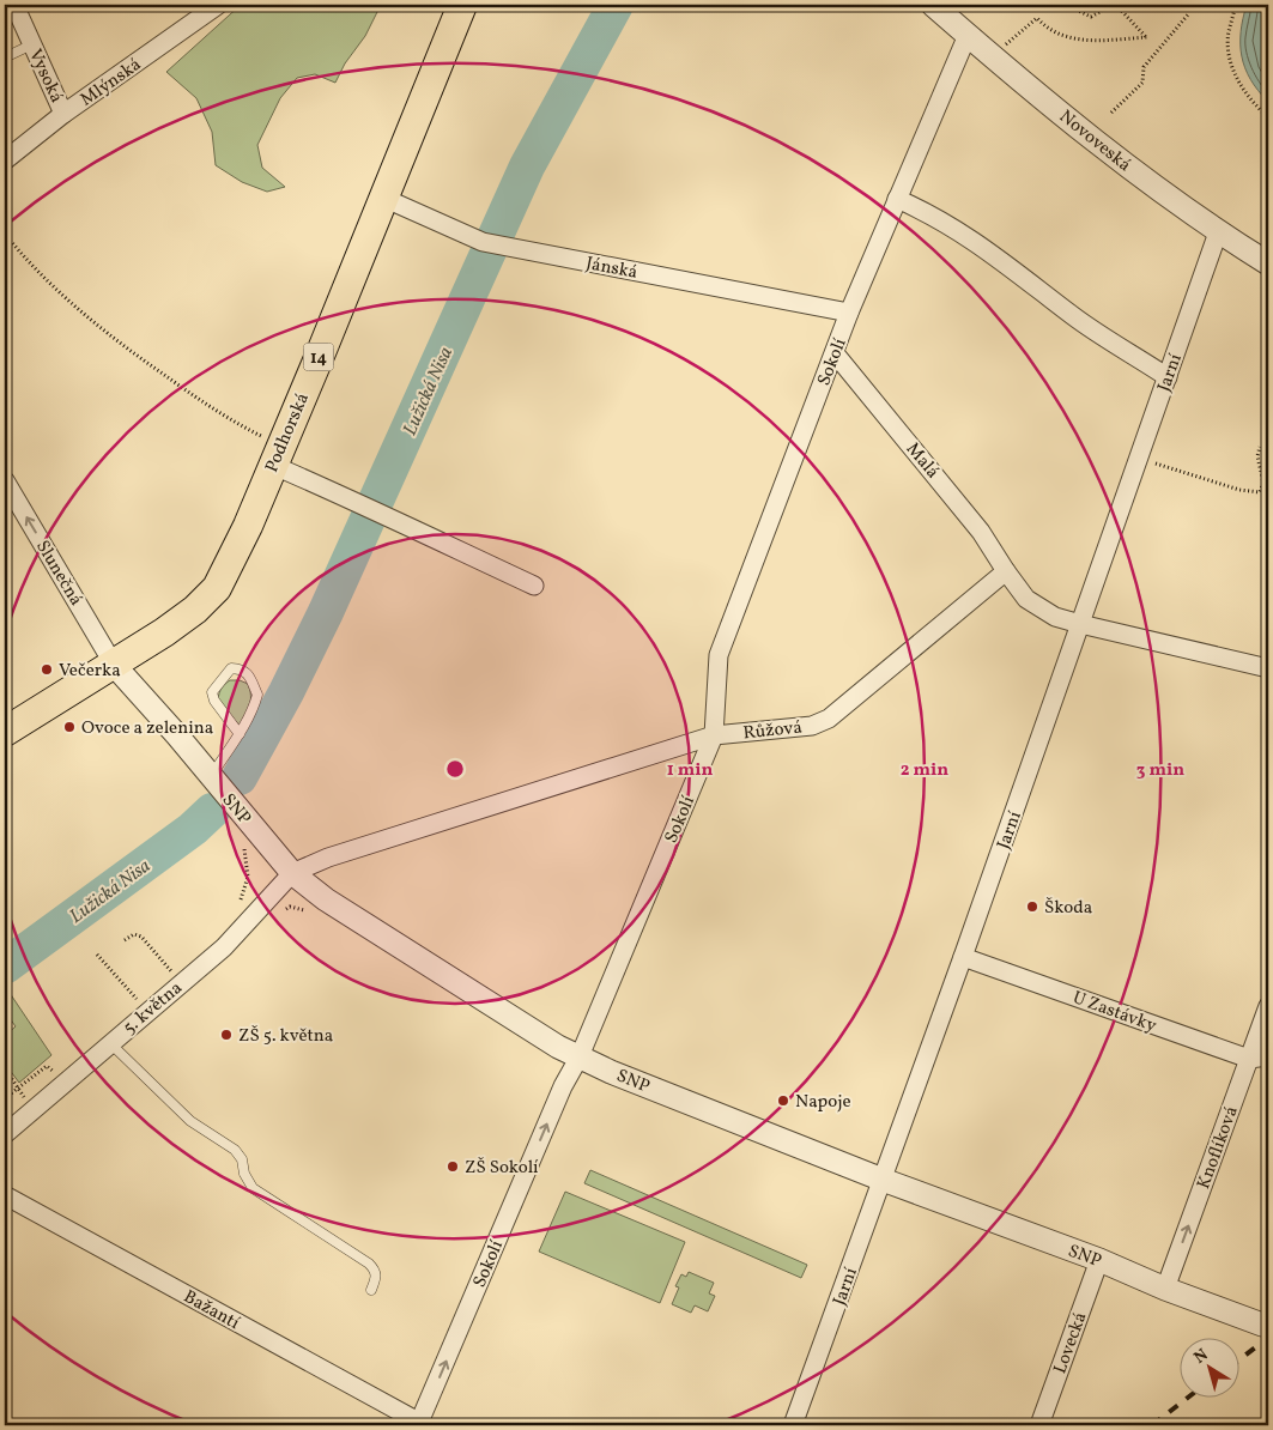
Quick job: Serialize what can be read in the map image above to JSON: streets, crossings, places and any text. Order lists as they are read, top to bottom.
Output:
{
  "streets": {
    "main road": ["14", "Podhorská"],
    "street": [
      "Vysoká",
      "Mlýnská",
      "Novoveská",
      "Jánská",
      "Sokolí",
      "Jarní",
      "Malá",
      "Slunečná",
      "Růžová",
      "SNP",
      "5. května",
      "U Zastávky",
      "Knoflíková",
      "Bažantí",
      "Lovecká"
    ]
  },
  "crossings": [
    ["Vysoká", "Mlýnská"],
    ["Novoveská", "Sokolí"],
    ["Novoveská", "Jarní"],
    ["Jánská", "Sokolí"],
    ["Jánská", "Podhorská"],
    ["Sokolí", "Malá"],
    ["Sokolí", "Růžová"],
    ["Sokolí", "SNP"],
    ["Sokolí", "Bažantí"],
    ["Jarní", "SNP"],
    ["Jarní", "U Zastávky"],
    ["Podhorská", "Slunečná"],
    ["Podhorská", "SNP"],
    ["Malá", "Růžová"],
    ["Slunečná", "SNP"],
    ["Růžová", "SNP"],
    ["Růžová", "5. května"],
    ["SNP", "5. května"],
    ["SNP", "Knoflíková"],
    ["SNP", "Lovecká"],
    ["U Zastávky", "Knoflíková"]
  ],
  "one_way": ["Slunečná", "Knoflíková"],
  "water": ["Lužická Nisa"],
  "places": [
    "Večerka",
    "Ovoce a zelenina",
    "Škoda",
    "ZŠ 5. května",
    "Napoje",
    "ZŠ Sokolí"
  ],
  "north": "top left",
  "rings": ["1 min", "2 min", "3 min"]
}
